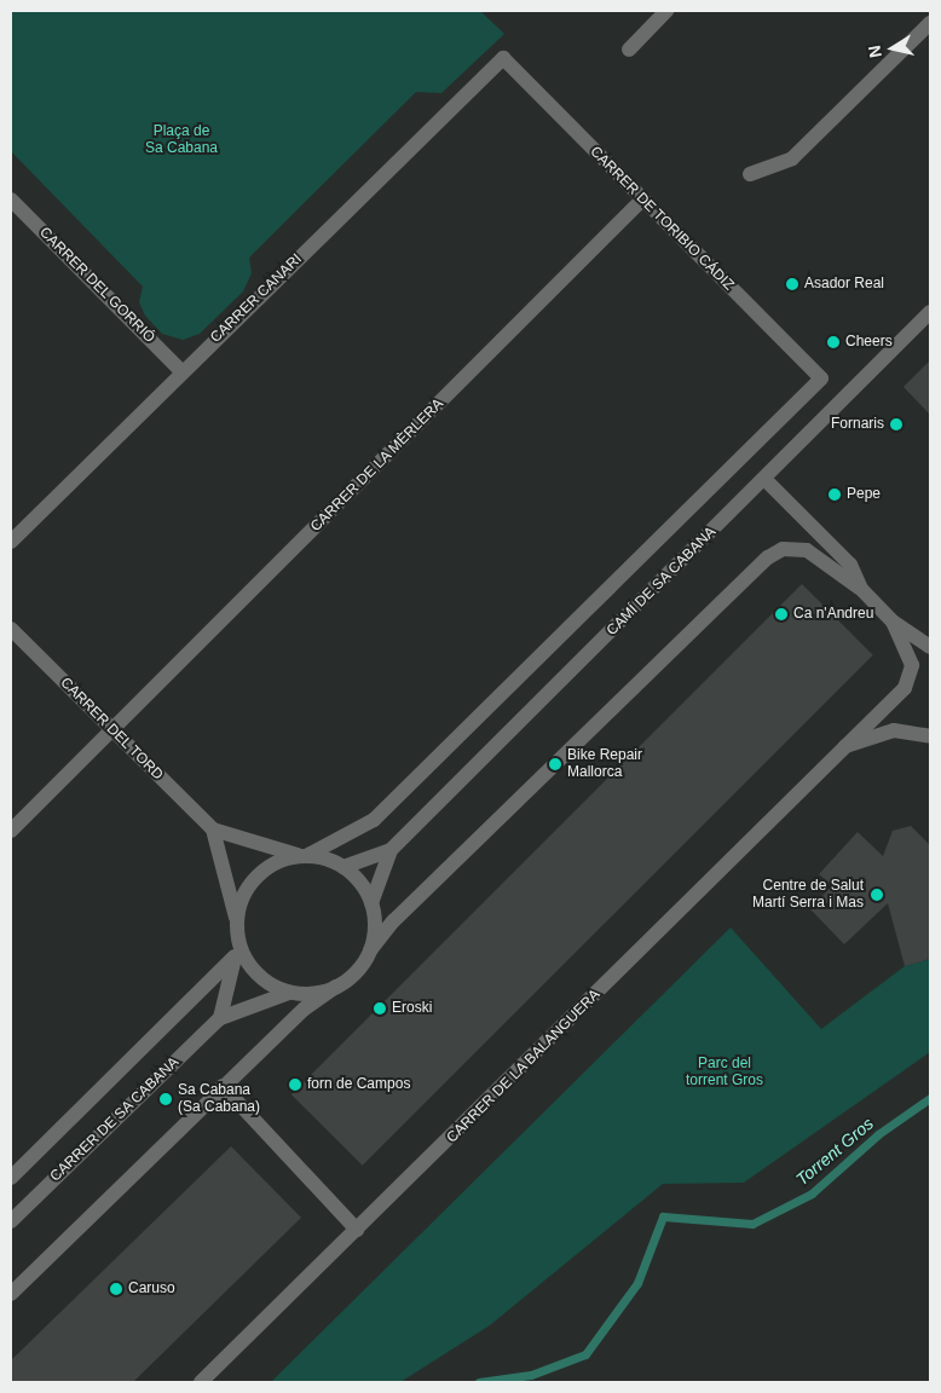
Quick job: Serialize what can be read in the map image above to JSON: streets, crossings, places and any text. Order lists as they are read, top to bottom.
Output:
{
  "streets": {
    "street": [
      "CARRER DE TORIBIO CÁDIZ",
      "CARRER DEL GORRIÓ",
      "CARRER CANARI",
      "CARRER DE LA MÈRLERA",
      "CAMÍ DE SA CABANA",
      "CARRER DEL TORD",
      "CARRER DE LA BALANGUERA",
      "CARRER DE SA CABANA"
    ]
  },
  "crossings": [
    ["CARRER DE TORIBIO CÁDIZ", "CARRER CANARI"],
    ["CARRER DE TORIBIO CÁDIZ", "CARRER DE LA MÈRLERA"],
    ["CARRER DE TORIBIO CÁDIZ", "CARRER DEL TORD"],
    ["CARRER DE TORIBIO CÁDIZ", "CARRER DE SA CABANA"],
    ["CARRER DEL GORRIÓ", "CARRER CANARI"],
    ["CARRER DE LA MÈRLERA", "CARRER DEL TORD"],
    ["CARRER DEL TORD", "CARRER DE SA CABANA"]
  ],
  "water": ["Torrent Gros"],
  "parks": ["Plaça de Sa Cabana", "Parc del torrent Gros"],
  "places": [
    "Asador Real",
    "Cheers",
    "Fornaris",
    "Pepe",
    "Ca n'Andreu",
    "Bike Repair Mallorca",
    "Centre de Salut Martí Serra i Mas",
    "Eroski",
    "forn de Campos",
    "Sa Cabana (Sa Cabana)",
    "Caruso"
  ],
  "north": "left"
}
